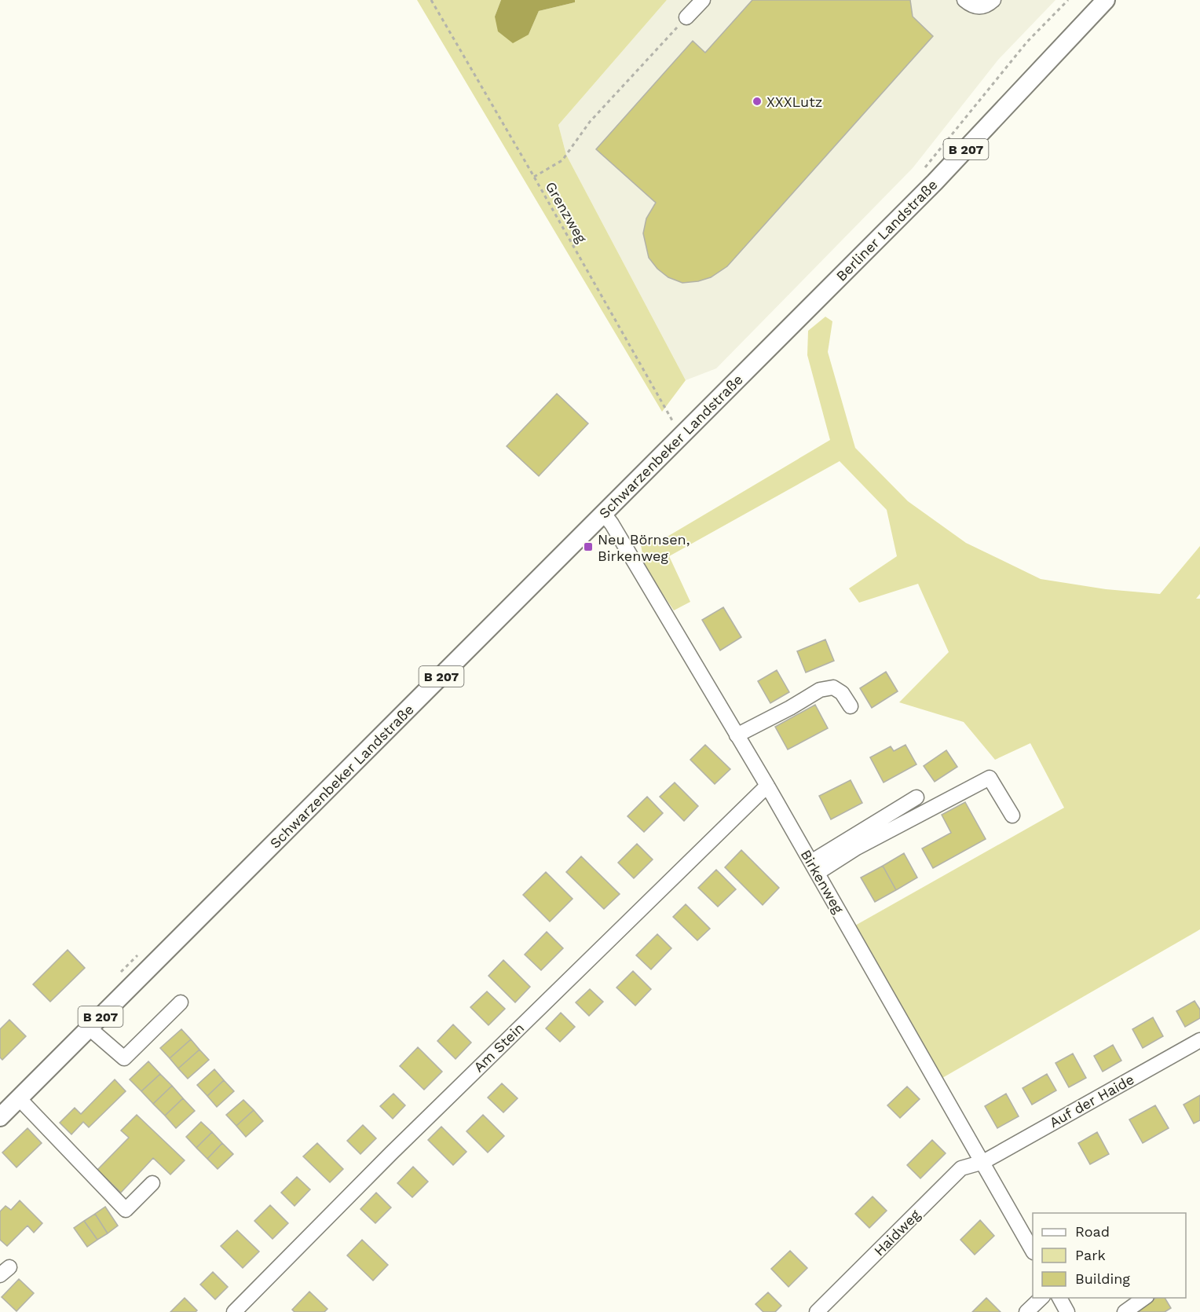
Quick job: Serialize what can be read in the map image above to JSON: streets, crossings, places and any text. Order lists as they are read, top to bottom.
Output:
{
  "streets": {
    "main road": ["B 207", "Berliner Landstraße", "Schwarzenbeker Landstraße"],
    "street": [
      "Birkenweg",
      "Am Stein",
      "Auf der Haide",
      "Haidweg"
    ],
    "path": ["Grenzweg"]
  },
  "crossings": [
    ["Grenzweg", "Schwarzenbeker Landstraße"],
    ["Berliner Landstraße", "Schwarzenbeker Landstraße"],
    ["Schwarzenbeker Landstraße", "Birkenweg"],
    ["Birkenweg", "Am Stein"],
    ["Birkenweg", "Auf der Haide"],
    ["Birkenweg", "Haidweg"],
    ["Auf der Haide", "Haidweg"]
  ],
  "places": {
    "other": ["XXXLutz"],
    "transit": ["Neu Börnsen, Birkenweg"]
  },
  "legend": ["Road", "Park", "Building"]
}
